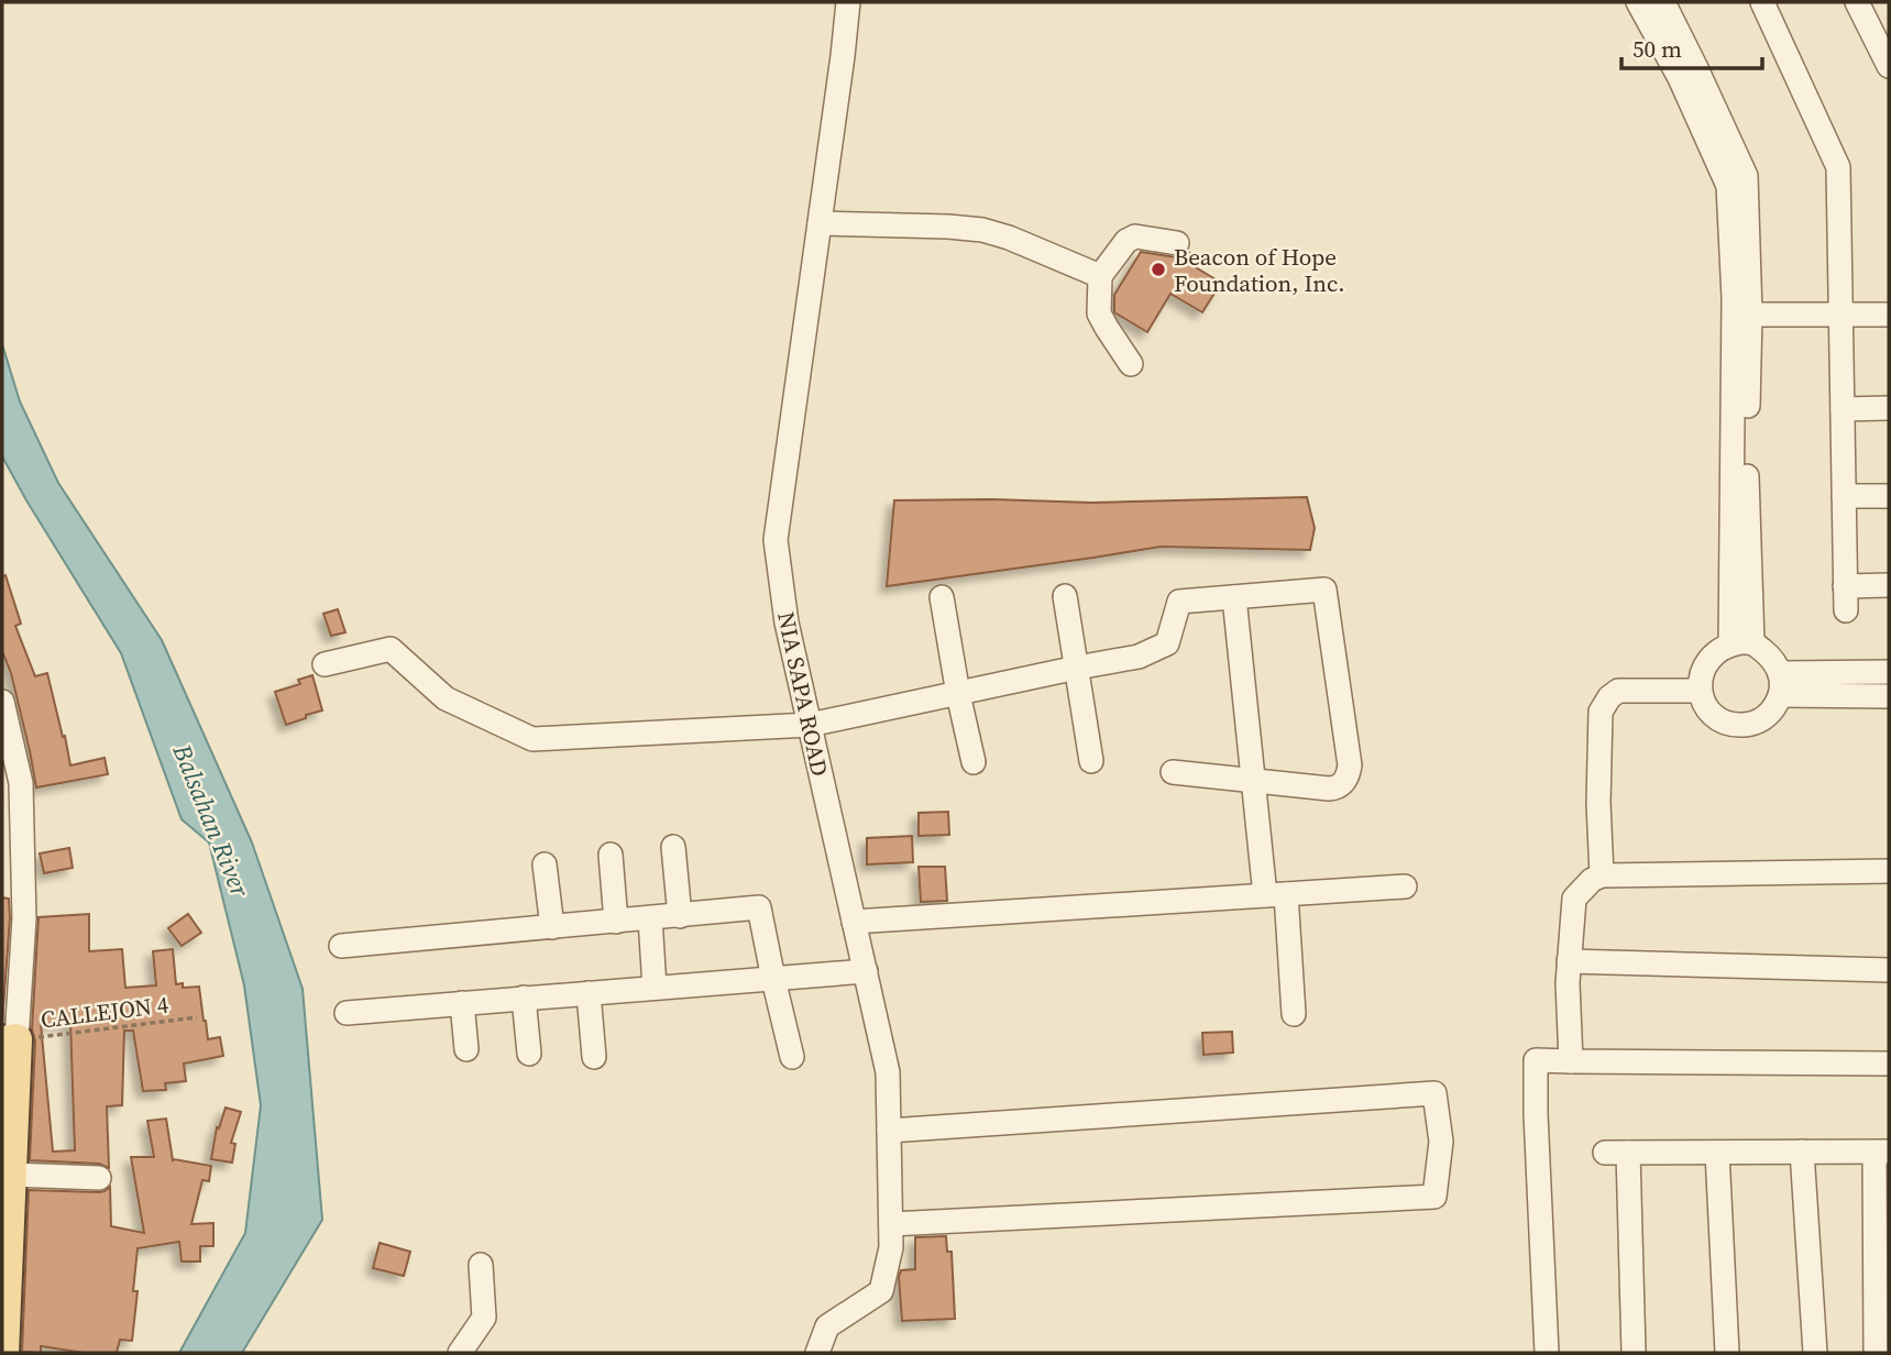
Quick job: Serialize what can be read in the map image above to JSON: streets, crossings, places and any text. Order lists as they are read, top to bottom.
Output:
{
  "streets": {
    "street": ["NIA SAPA ROAD"],
    "path": ["CALLEJON 4"]
  },
  "water": ["Balsahan River"],
  "places": ["Beacon of Hope Foundation, Inc."],
  "scale_bar": "50 m"
}
